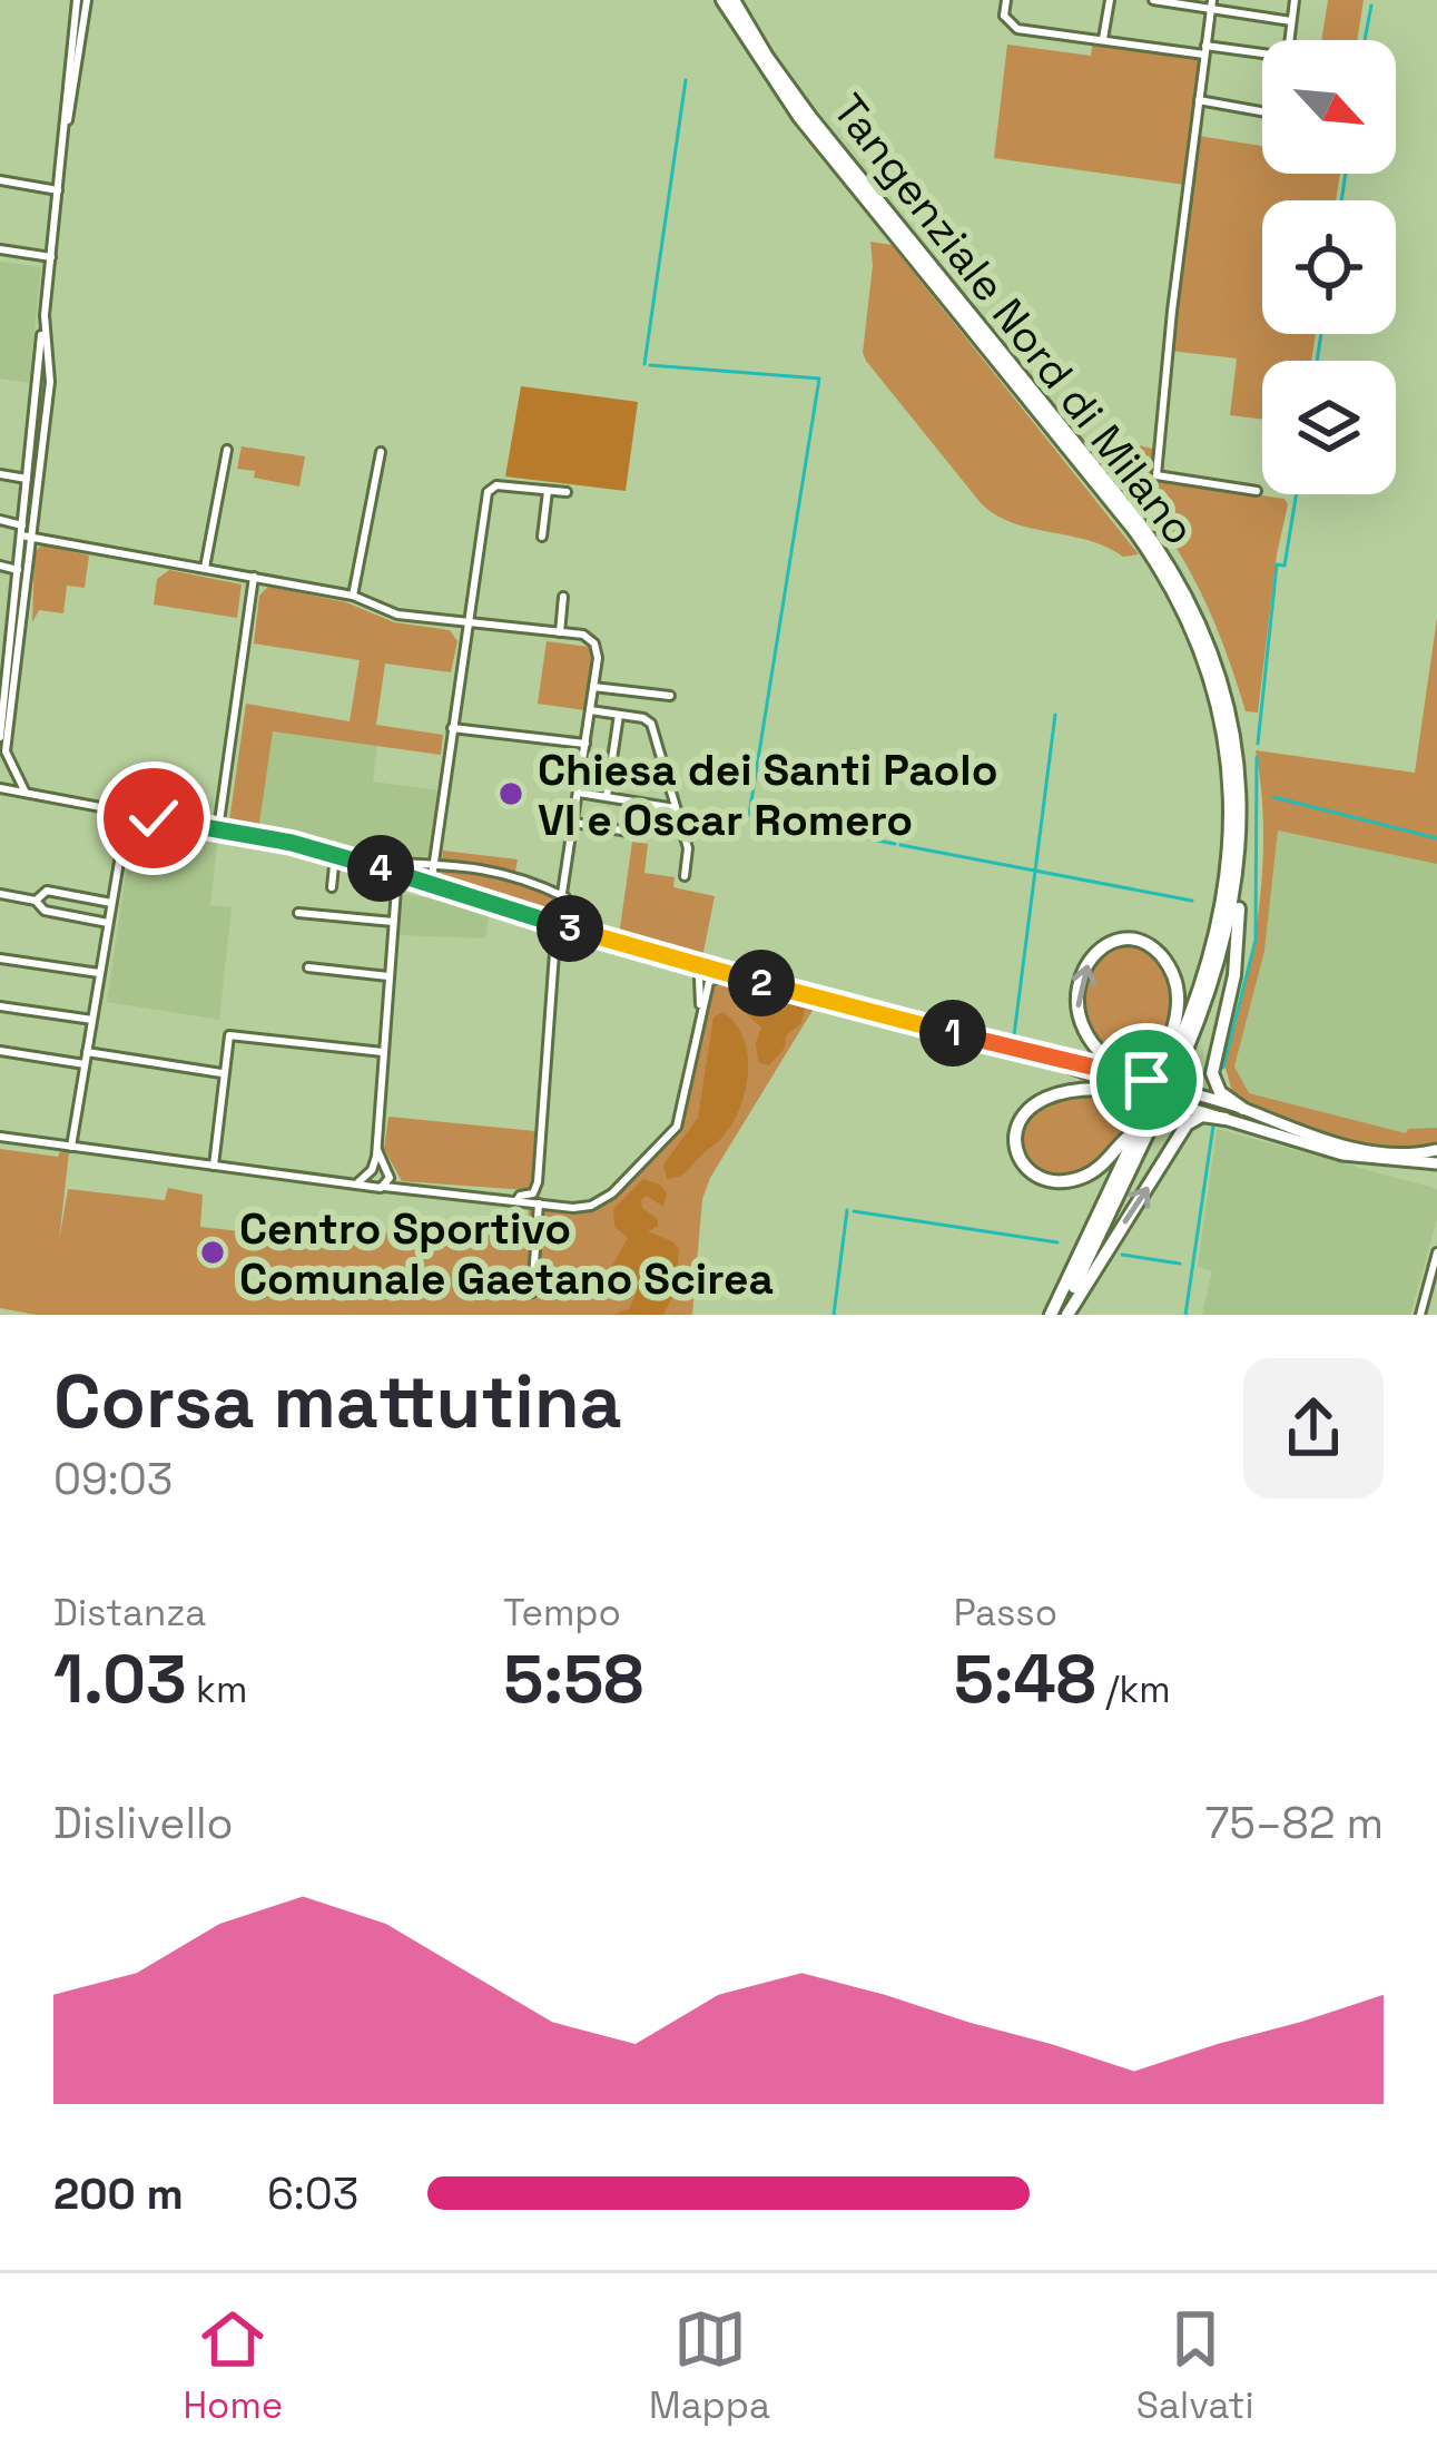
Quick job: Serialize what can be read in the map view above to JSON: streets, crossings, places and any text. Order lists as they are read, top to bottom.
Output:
{
  "streets": {
    "highway": ["Tangenziale Nord di Milano"]
  },
  "places": ["Chiesa dei Santi Paolo VI e Oscar Romero", "Centro Sportivo Comunale Gaetano Scirea"],
  "north": "bottom right",
  "page": {
    "pins": [
      "4",
      "3",
      "2",
      "1"
    ],
    "heading": ["Corsa mattutina", "09:03"],
    "stats": [
      ["Distanza", "1.03 km"],
      ["Tempo", "5:58"],
      ["Passo", "5:48 /km"]
    ],
    "chart": ["Dislivello", "75–82 m"],
    "list": [
      {
        "name": "200 m",
        "note": "6:03"
      }
    ],
    "tabs": ["Home", "Mappa", "Salvati"]
  }
}
